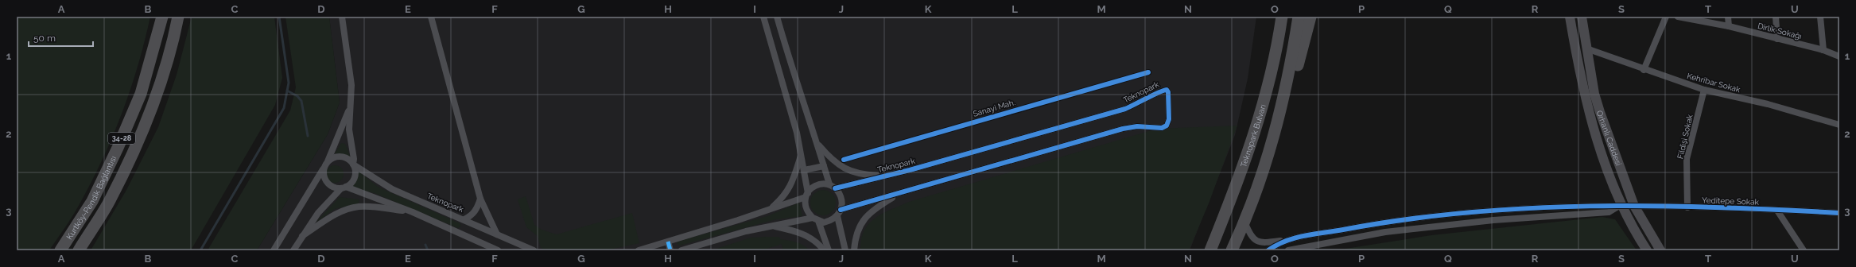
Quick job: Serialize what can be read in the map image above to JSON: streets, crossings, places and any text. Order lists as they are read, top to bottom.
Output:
{
  "streets": {
    "highway": ["Teknopark Bulvarı", "34-28", "Kurtköy-Pendik Bağlantısı"],
    "street": [
      "Dirlik Sokağı",
      "Kehribar Sokak",
      "Teknopark",
      "Fildişi Sokak",
      "Orhanlı Caddesi",
      "Yeditepe Sokak"
    ],
    "cycle path": ["Sanayi Mah."]
  },
  "crossings": [
    ["Kehribar Sokak", "Fildişi Sokak"],
    ["Kehribar Sokak", "Orhanlı Caddesi"],
    ["Fildişi Sokak", "Yeditepe Sokak"],
    ["Orhanlı Caddesi", "Yeditepe Sokak"]
  ],
  "scale_bar": "50 m",
  "grid": {
    "columns": [
      "A",
      "B",
      "C",
      "D",
      "E",
      "F",
      "G",
      "H",
      "I",
      "J",
      "K",
      "L",
      "M",
      "N",
      "O",
      "P",
      "Q",
      "R",
      "S",
      "T",
      "U"
    ],
    "rows": ["1", "2", "3"]
  }
}
